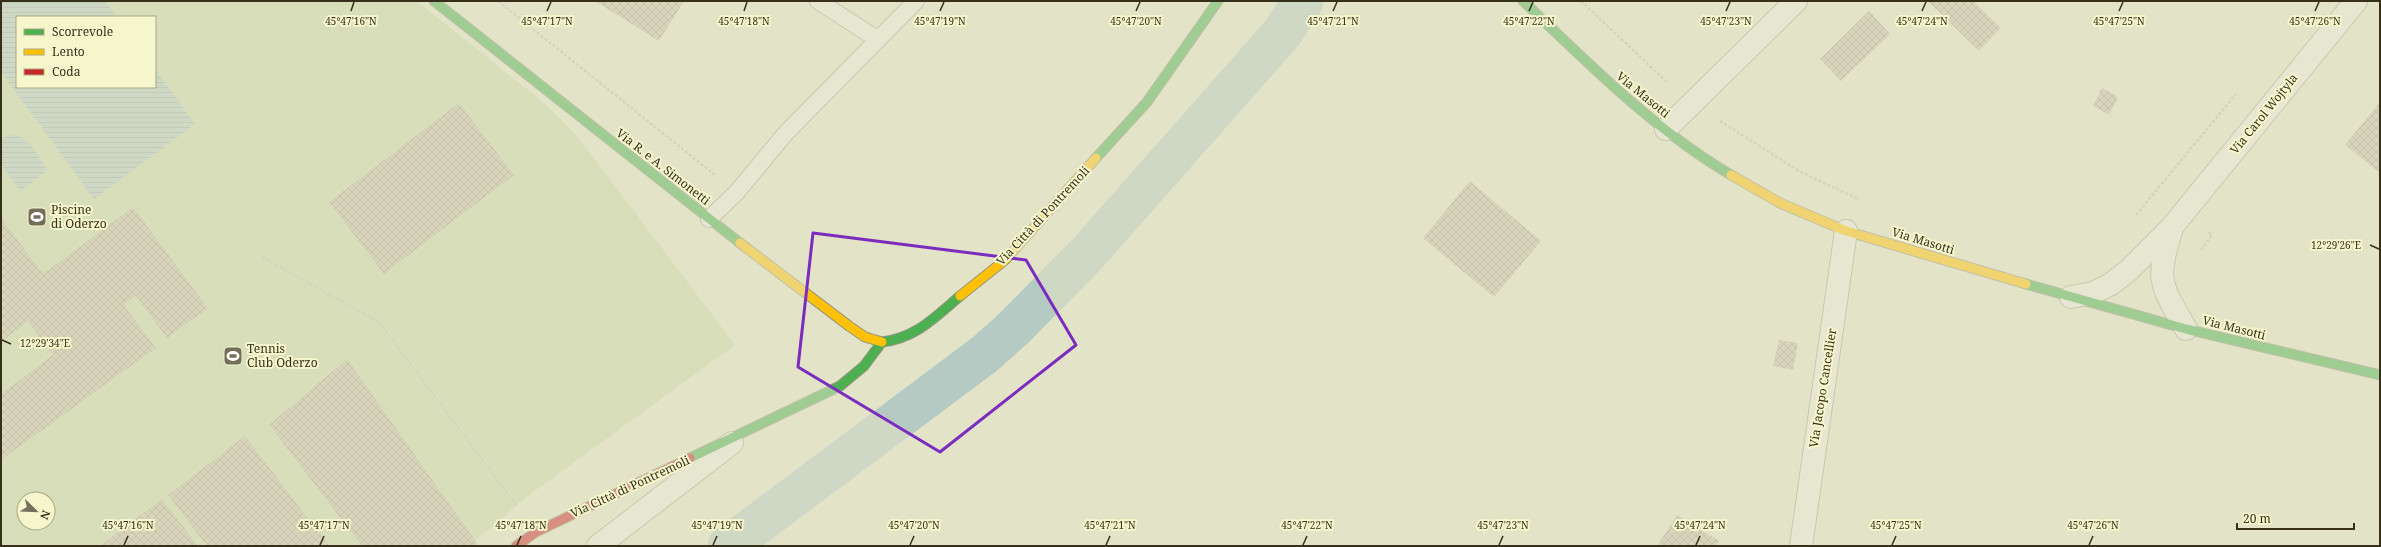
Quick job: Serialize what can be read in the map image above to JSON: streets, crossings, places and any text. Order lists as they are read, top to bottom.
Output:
{
  "streets": {
    "street": [
      "Via Masotti",
      "Via Carol Wojtyla",
      "Via R. e A. Simonetti",
      "Via Città di Pontremoli",
      "Via Jacopo Cancellier"
    ]
  },
  "crossings": [
    ["Via Masotti", "Via Carol Wojtyla"],
    ["Via Masotti", "Via Jacopo Cancellier"],
    ["Via R. e A. Simonetti", "Via Città di Pontremoli"]
  ],
  "places": {
    "sports": ["Piscine di Oderzo", "Tennis Club Oderzo"]
  },
  "legend": ["Scorrevole", "Lento", "Coda"],
  "scale_bar": "20 m",
  "north": "bottom right",
  "coordinates": [
    "45°47'16\"N",
    "45°47'17\"N",
    "45°47'18\"N",
    "45°47'19\"N",
    "45°47'21\"N",
    "45°47'22\"N",
    "45°47'23\"N",
    "45°47'24\"N",
    "45°47'25\"N",
    "45°47'20\"N",
    "45°47'26\"N",
    "12°29'26\"E",
    "12°29'34\"E"
  ]
}
